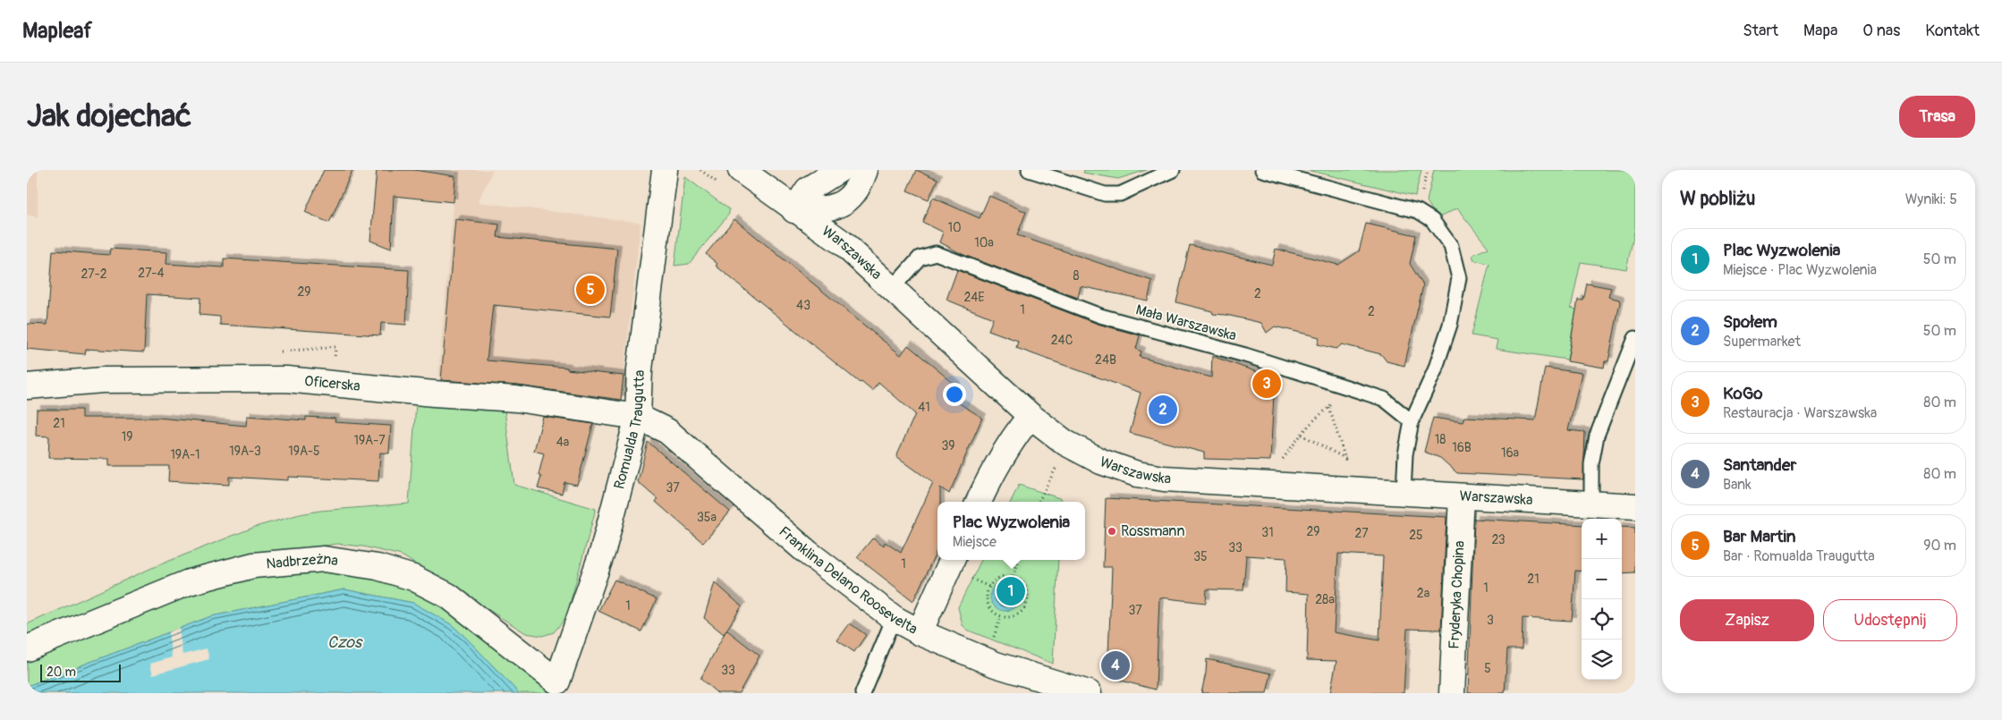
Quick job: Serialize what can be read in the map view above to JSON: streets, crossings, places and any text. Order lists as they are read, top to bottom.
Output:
{
  "streets": {
    "street": [
      "Warszawska",
      "Oficerska",
      "Romualda Traugutta",
      "Nadbrzeżna",
      "Franklina Delano Roosevelta",
      "Fryderyka Chopina"
    ],
    "lane": ["Mała Warszawska"]
  },
  "crossings": [
    ["Warszawska", "Mała Warszawska"],
    ["Warszawska", "Fryderyka Chopina"],
    ["Oficerska", "Romualda Traugutta"],
    ["Oficerska", "Franklina Delano Roosevelta"],
    ["Romualda Traugutta", "Nadbrzeżna"],
    ["Romualda Traugutta", "Franklina Delano Roosevelta"]
  ],
  "water": ["Czos"],
  "places": ["Rossmann"],
  "house_numbers": [
    "10",
    "10a",
    "27-4",
    "27-2",
    "8",
    "29",
    "2",
    "24E",
    "43",
    "1",
    "2",
    "24C",
    "24B",
    "41",
    "21",
    "19",
    "18",
    "19A-7",
    "4a",
    "39",
    "16B",
    "19A-3",
    "19A-5",
    "16a",
    "19A-1",
    "37",
    "35a",
    "29",
    "31",
    "27",
    "25",
    "23",
    "33",
    "35",
    "1",
    "21",
    "1",
    "2a",
    "28a",
    "1",
    "37",
    "3",
    "5",
    "33"
  ],
  "scale_bar": "20 m",
  "page": {
    "header": "Mapleaf",
    "nav": [
      "Start",
      "Mapa",
      "O nas",
      "Kontakt"
    ],
    "buttons": [
      "Trasa",
      ["Zapisz", "Udostępnij"]
    ],
    "title": "Jak dojechać",
    "heading": ["W pobliżu", "Wyniki: 5"],
    "list": [
      {
        "mark": "1",
        "name": "Plac Wyzwolenia",
        "note": "Miejsce · Plac Wyzwolenia",
        "value": "50 m"
      },
      {
        "mark": "2",
        "name": "Społem",
        "note": "Supermarket",
        "value": "50 m"
      },
      {
        "mark": "3",
        "name": "KoGo",
        "note": "Restauracja · Warszawska",
        "value": "80 m"
      },
      {
        "mark": "4",
        "name": "Santander",
        "note": "Bank",
        "value": "80 m"
      },
      {
        "mark": "5",
        "name": "Bar Martin",
        "note": "Bar · Romualda Traugutta",
        "value": "90 m"
      }
    ],
    "pins": [
      "5",
      "3",
      "2",
      "1",
      "4"
    ],
    "popup": ["Plac Wyzwolenia", "Miejsce"],
    "map_buttons": ["+", "−"],
    "scale": "20 m"
  }
}
